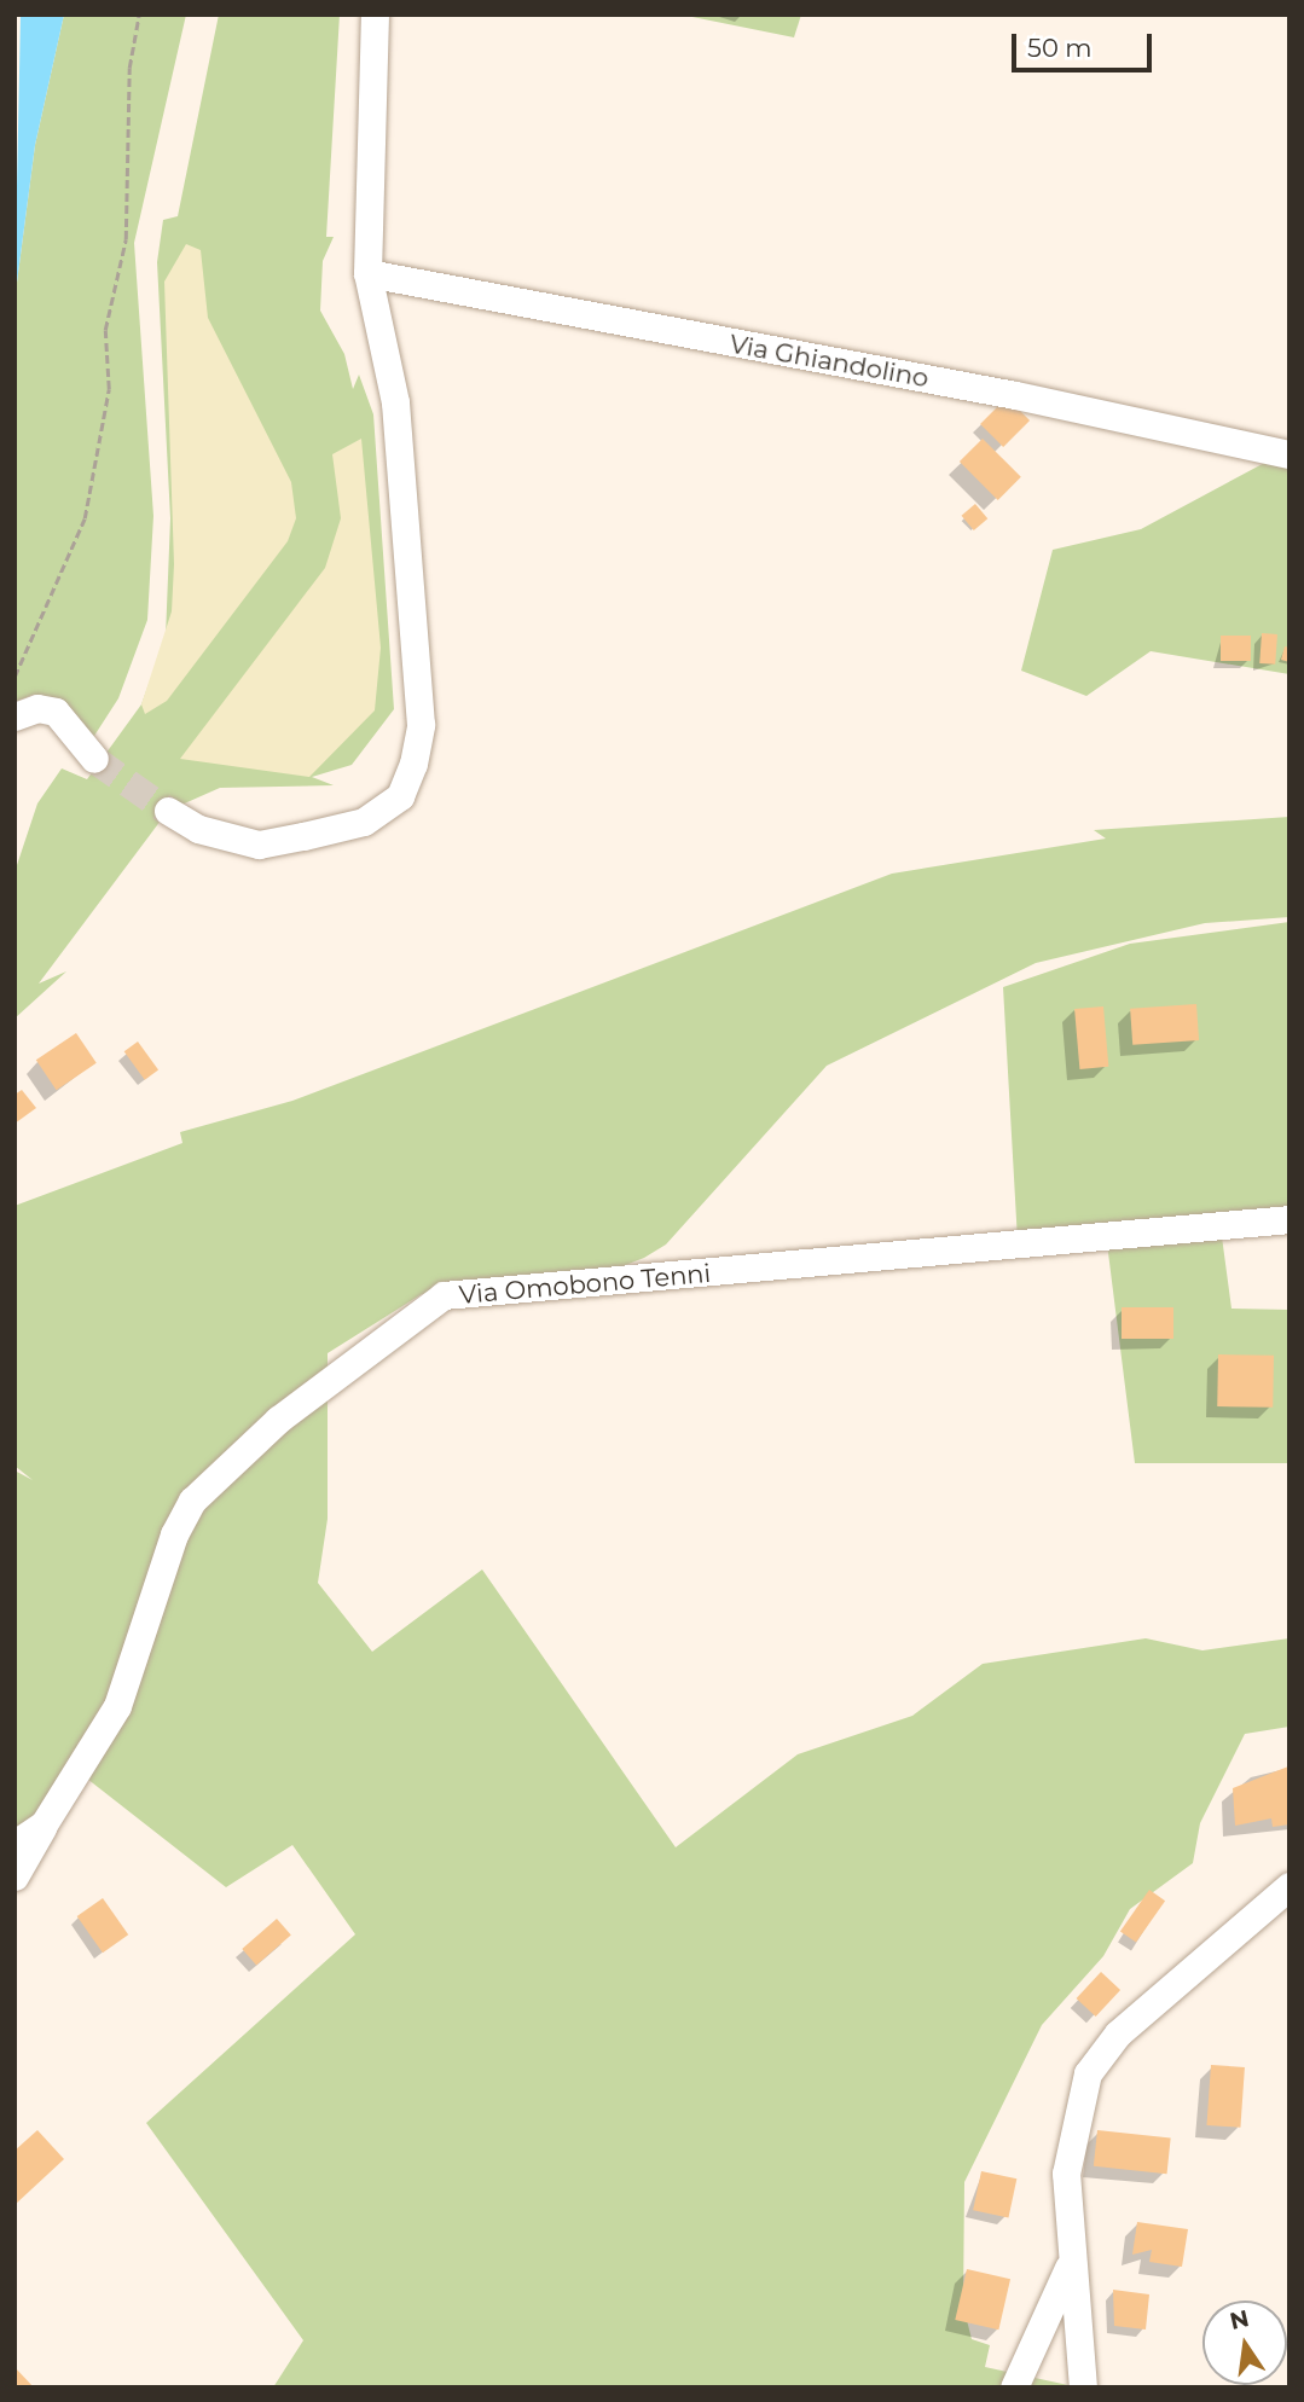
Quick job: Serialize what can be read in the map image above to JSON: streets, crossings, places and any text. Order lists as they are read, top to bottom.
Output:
{
  "streets": {
    "street": ["Via Ghiandolino", "Via Omobono Tenni"]
  },
  "scale_bar": "50 m",
  "north": "top"
}
